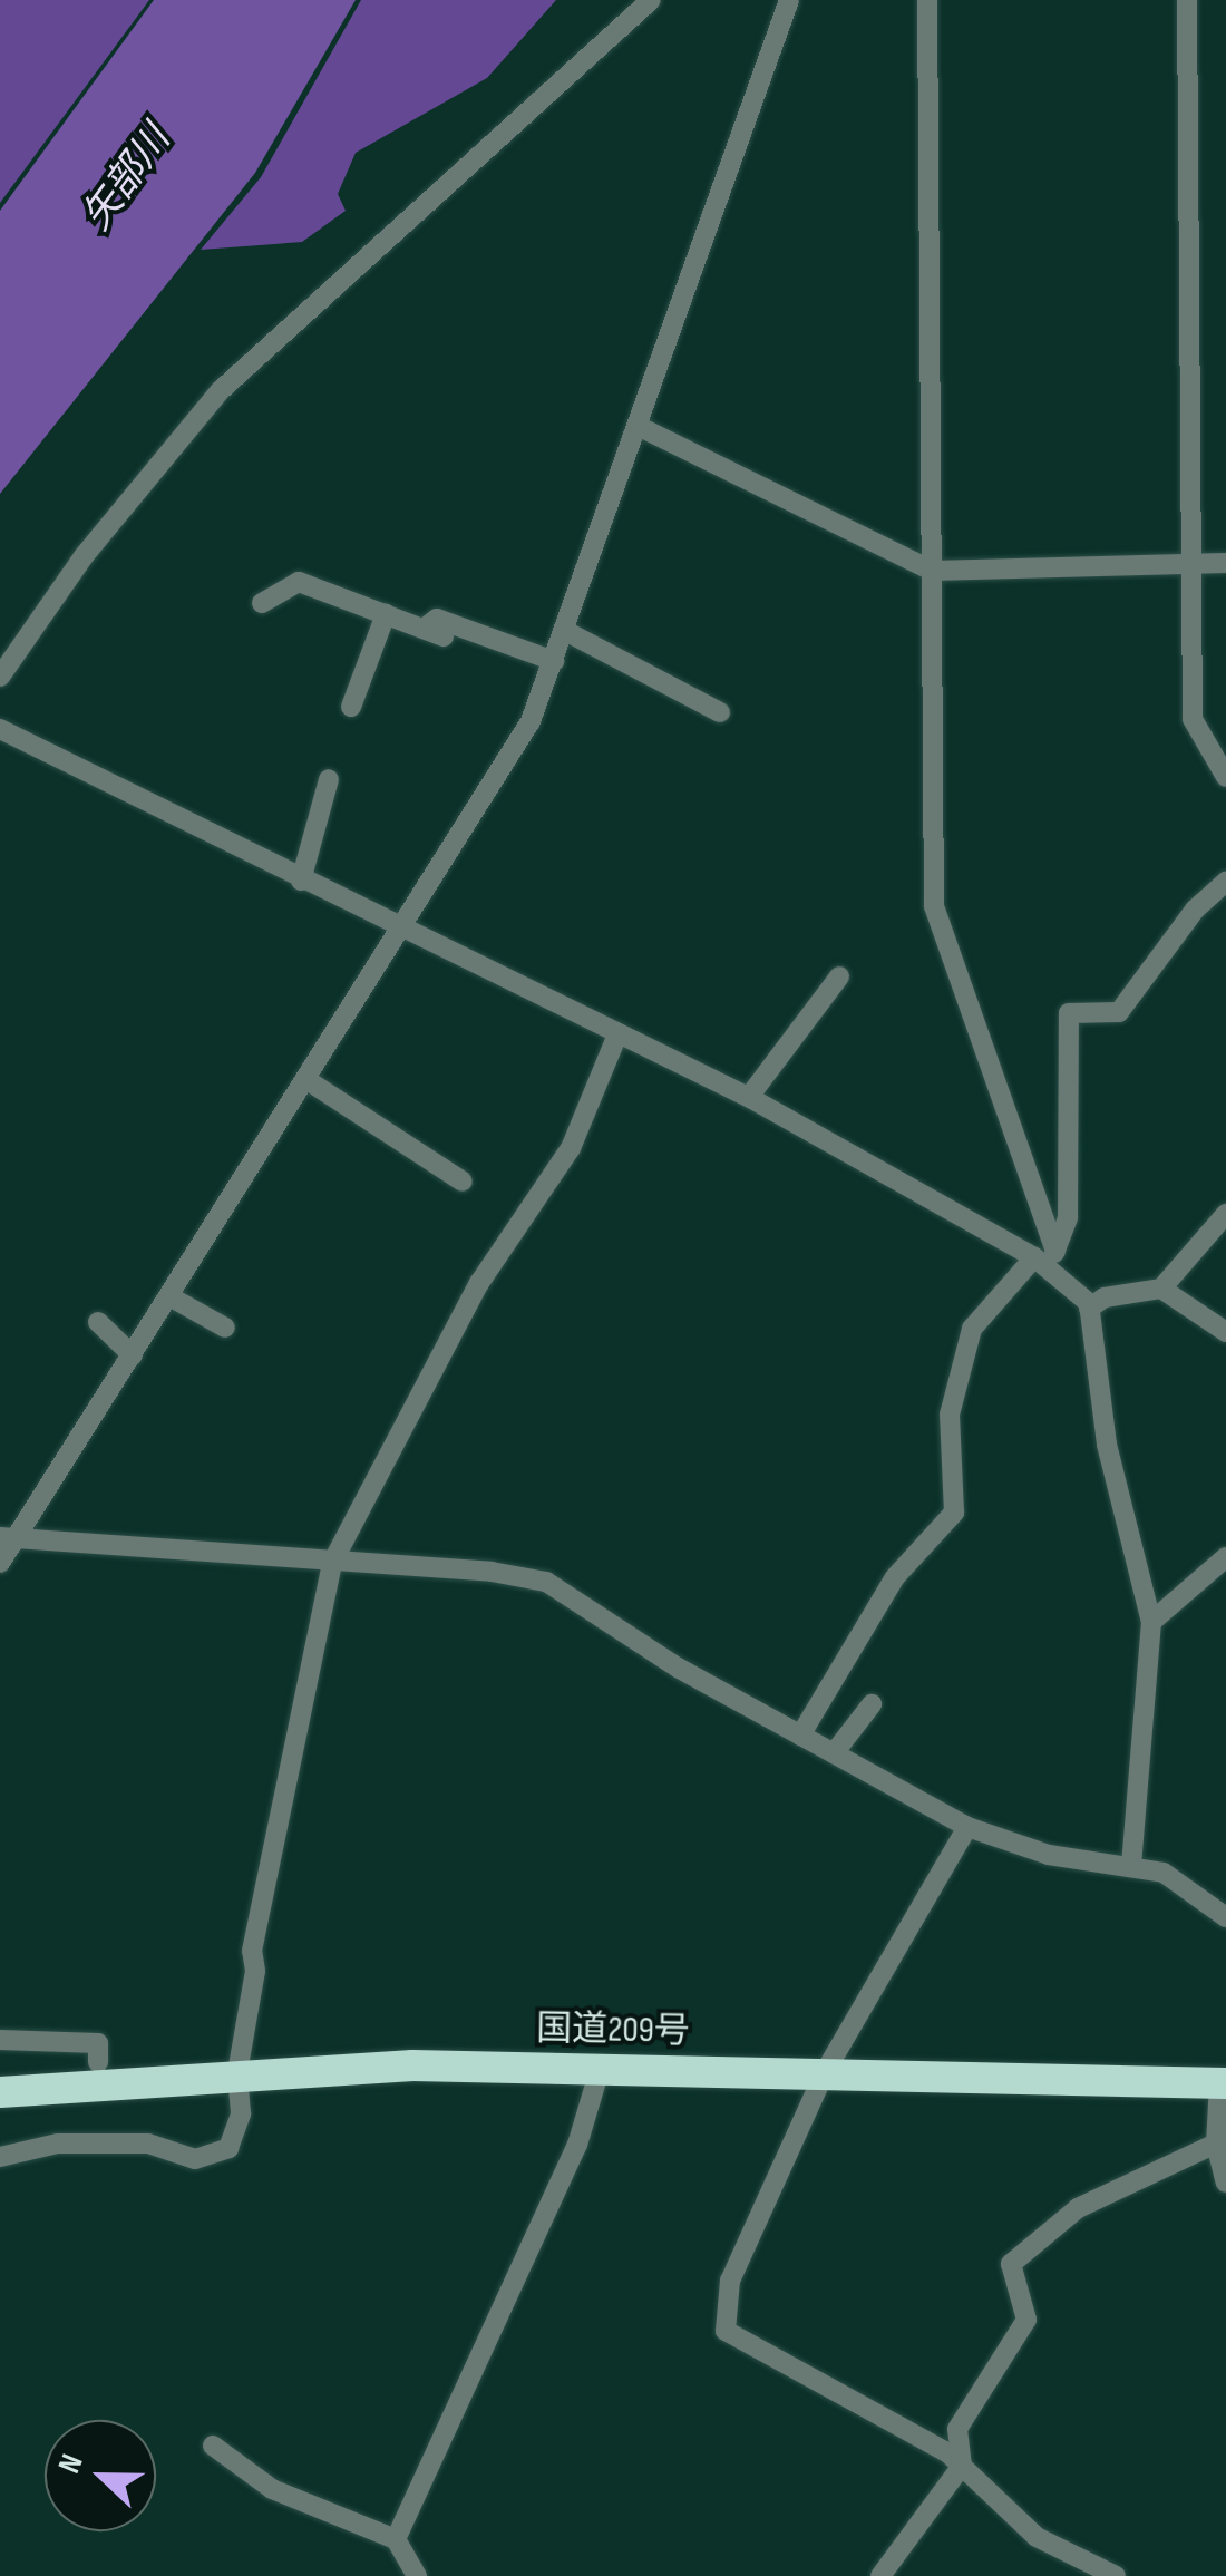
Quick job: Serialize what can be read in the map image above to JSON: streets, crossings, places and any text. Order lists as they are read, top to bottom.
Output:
{
  "streets": {
    "highway": ["国道209号"]
  },
  "water": ["矢部川"],
  "north": "left"
}
